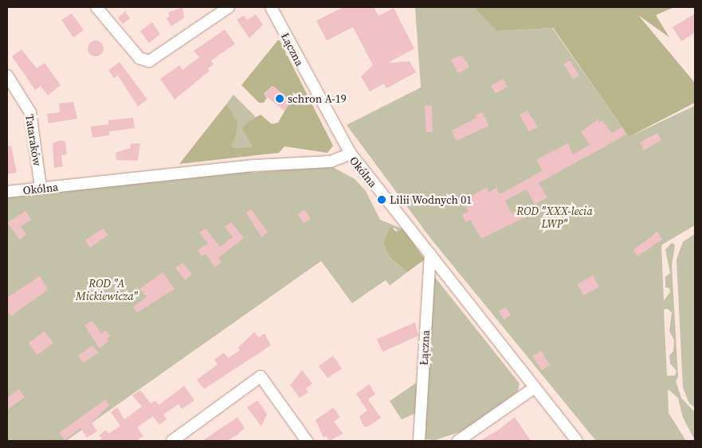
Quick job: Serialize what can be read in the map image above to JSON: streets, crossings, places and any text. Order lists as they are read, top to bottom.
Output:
{
  "streets": {
    "street": ["Łączna", "Tataraków", "Okólna"]
  },
  "crossings": [
    ["Łączna", "Okólna"],
    ["Tataraków", "Okólna"]
  ],
  "parks": ["ROD \"XXX-lecia LWP\"", "ROD \"A Mickiewicza\""],
  "places": ["schron A-19", "Lilii Wodnych 01"]
}
